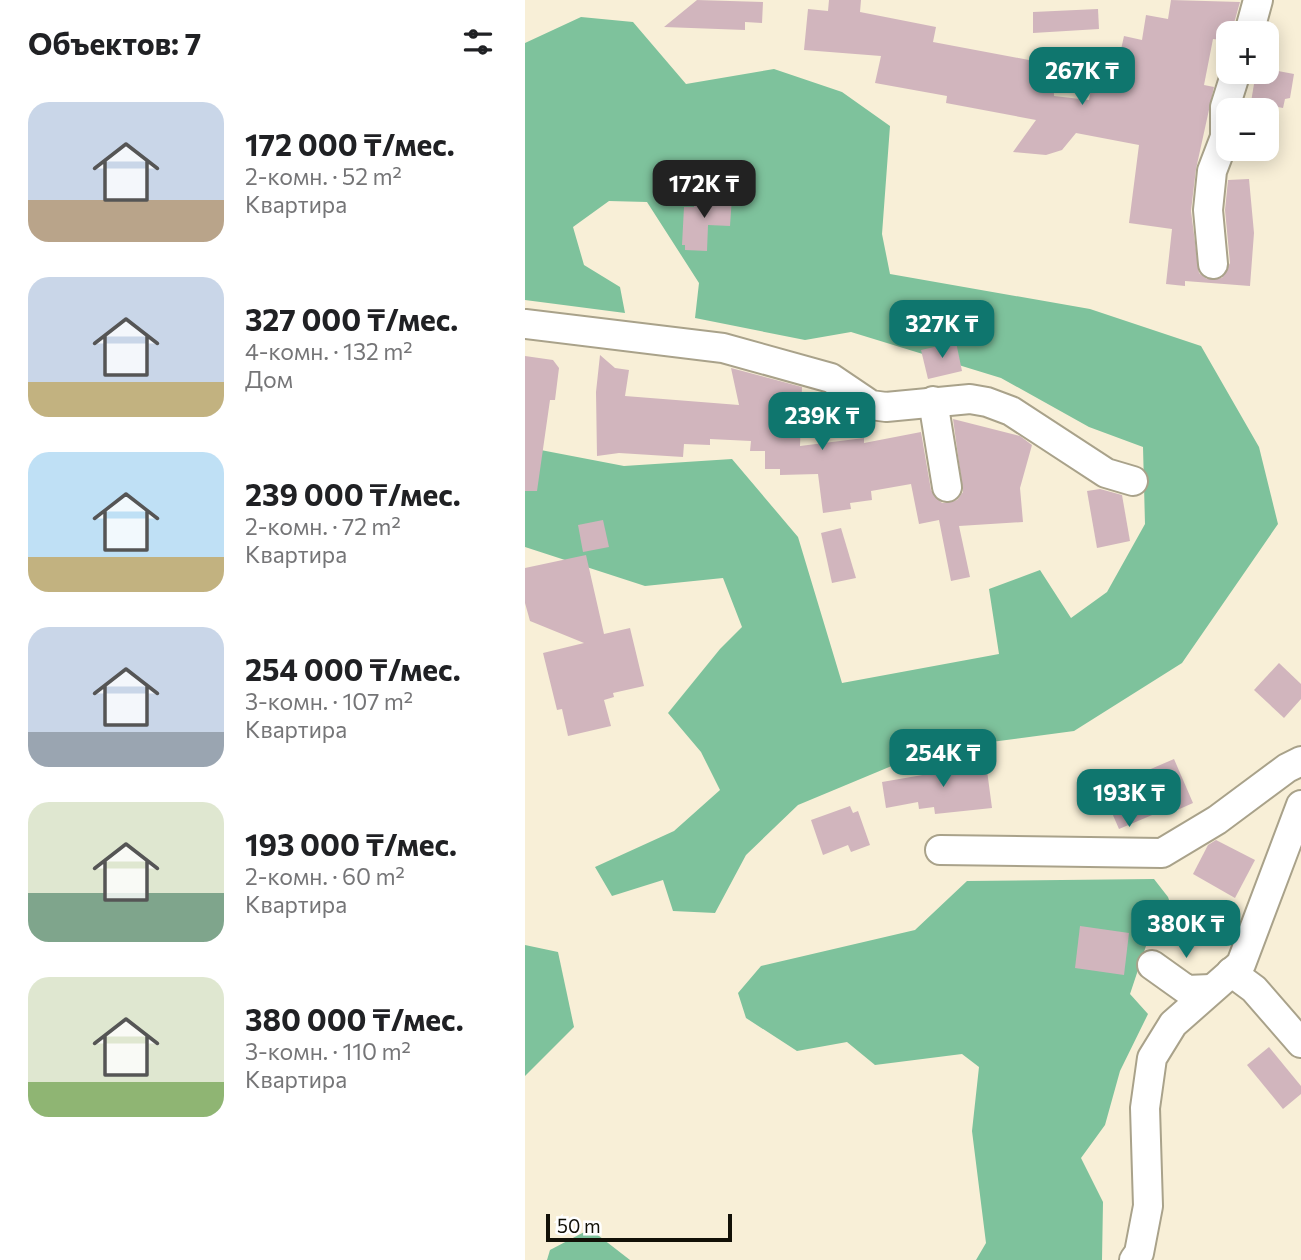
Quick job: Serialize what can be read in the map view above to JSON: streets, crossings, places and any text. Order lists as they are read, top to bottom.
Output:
{
  "scale_bar": "50 m",
  "page": {
    "heading": "Объектов: 7",
    "map_buttons": ["+", "−"],
    "price": [
      "267K ₸",
      "172K ₸",
      "327K ₸",
      "239K ₸",
      "254K ₸",
      "193K ₸",
      "380K ₸"
    ],
    "list": [
      {
        "name": "172 000 ₸/мес.",
        "note": "2-комн. · 52 m² · Квартира"
      },
      {
        "name": "327 000 ₸/мес.",
        "note": "4-комн. · 132 m² · Дом"
      },
      {
        "name": "239 000 ₸/мес.",
        "note": "2-комн. · 72 m² · Квартира"
      },
      {
        "name": "254 000 ₸/мес.",
        "note": "3-комн. · 107 m² · Квартира"
      },
      {
        "name": "193 000 ₸/мес.",
        "note": "2-комн. · 60 m² · Квартира"
      },
      {
        "name": "380 000 ₸/мес.",
        "note": "3-комн. · 110 m² · Квартира"
      }
    ],
    "scale": "50 m"
  }
}
